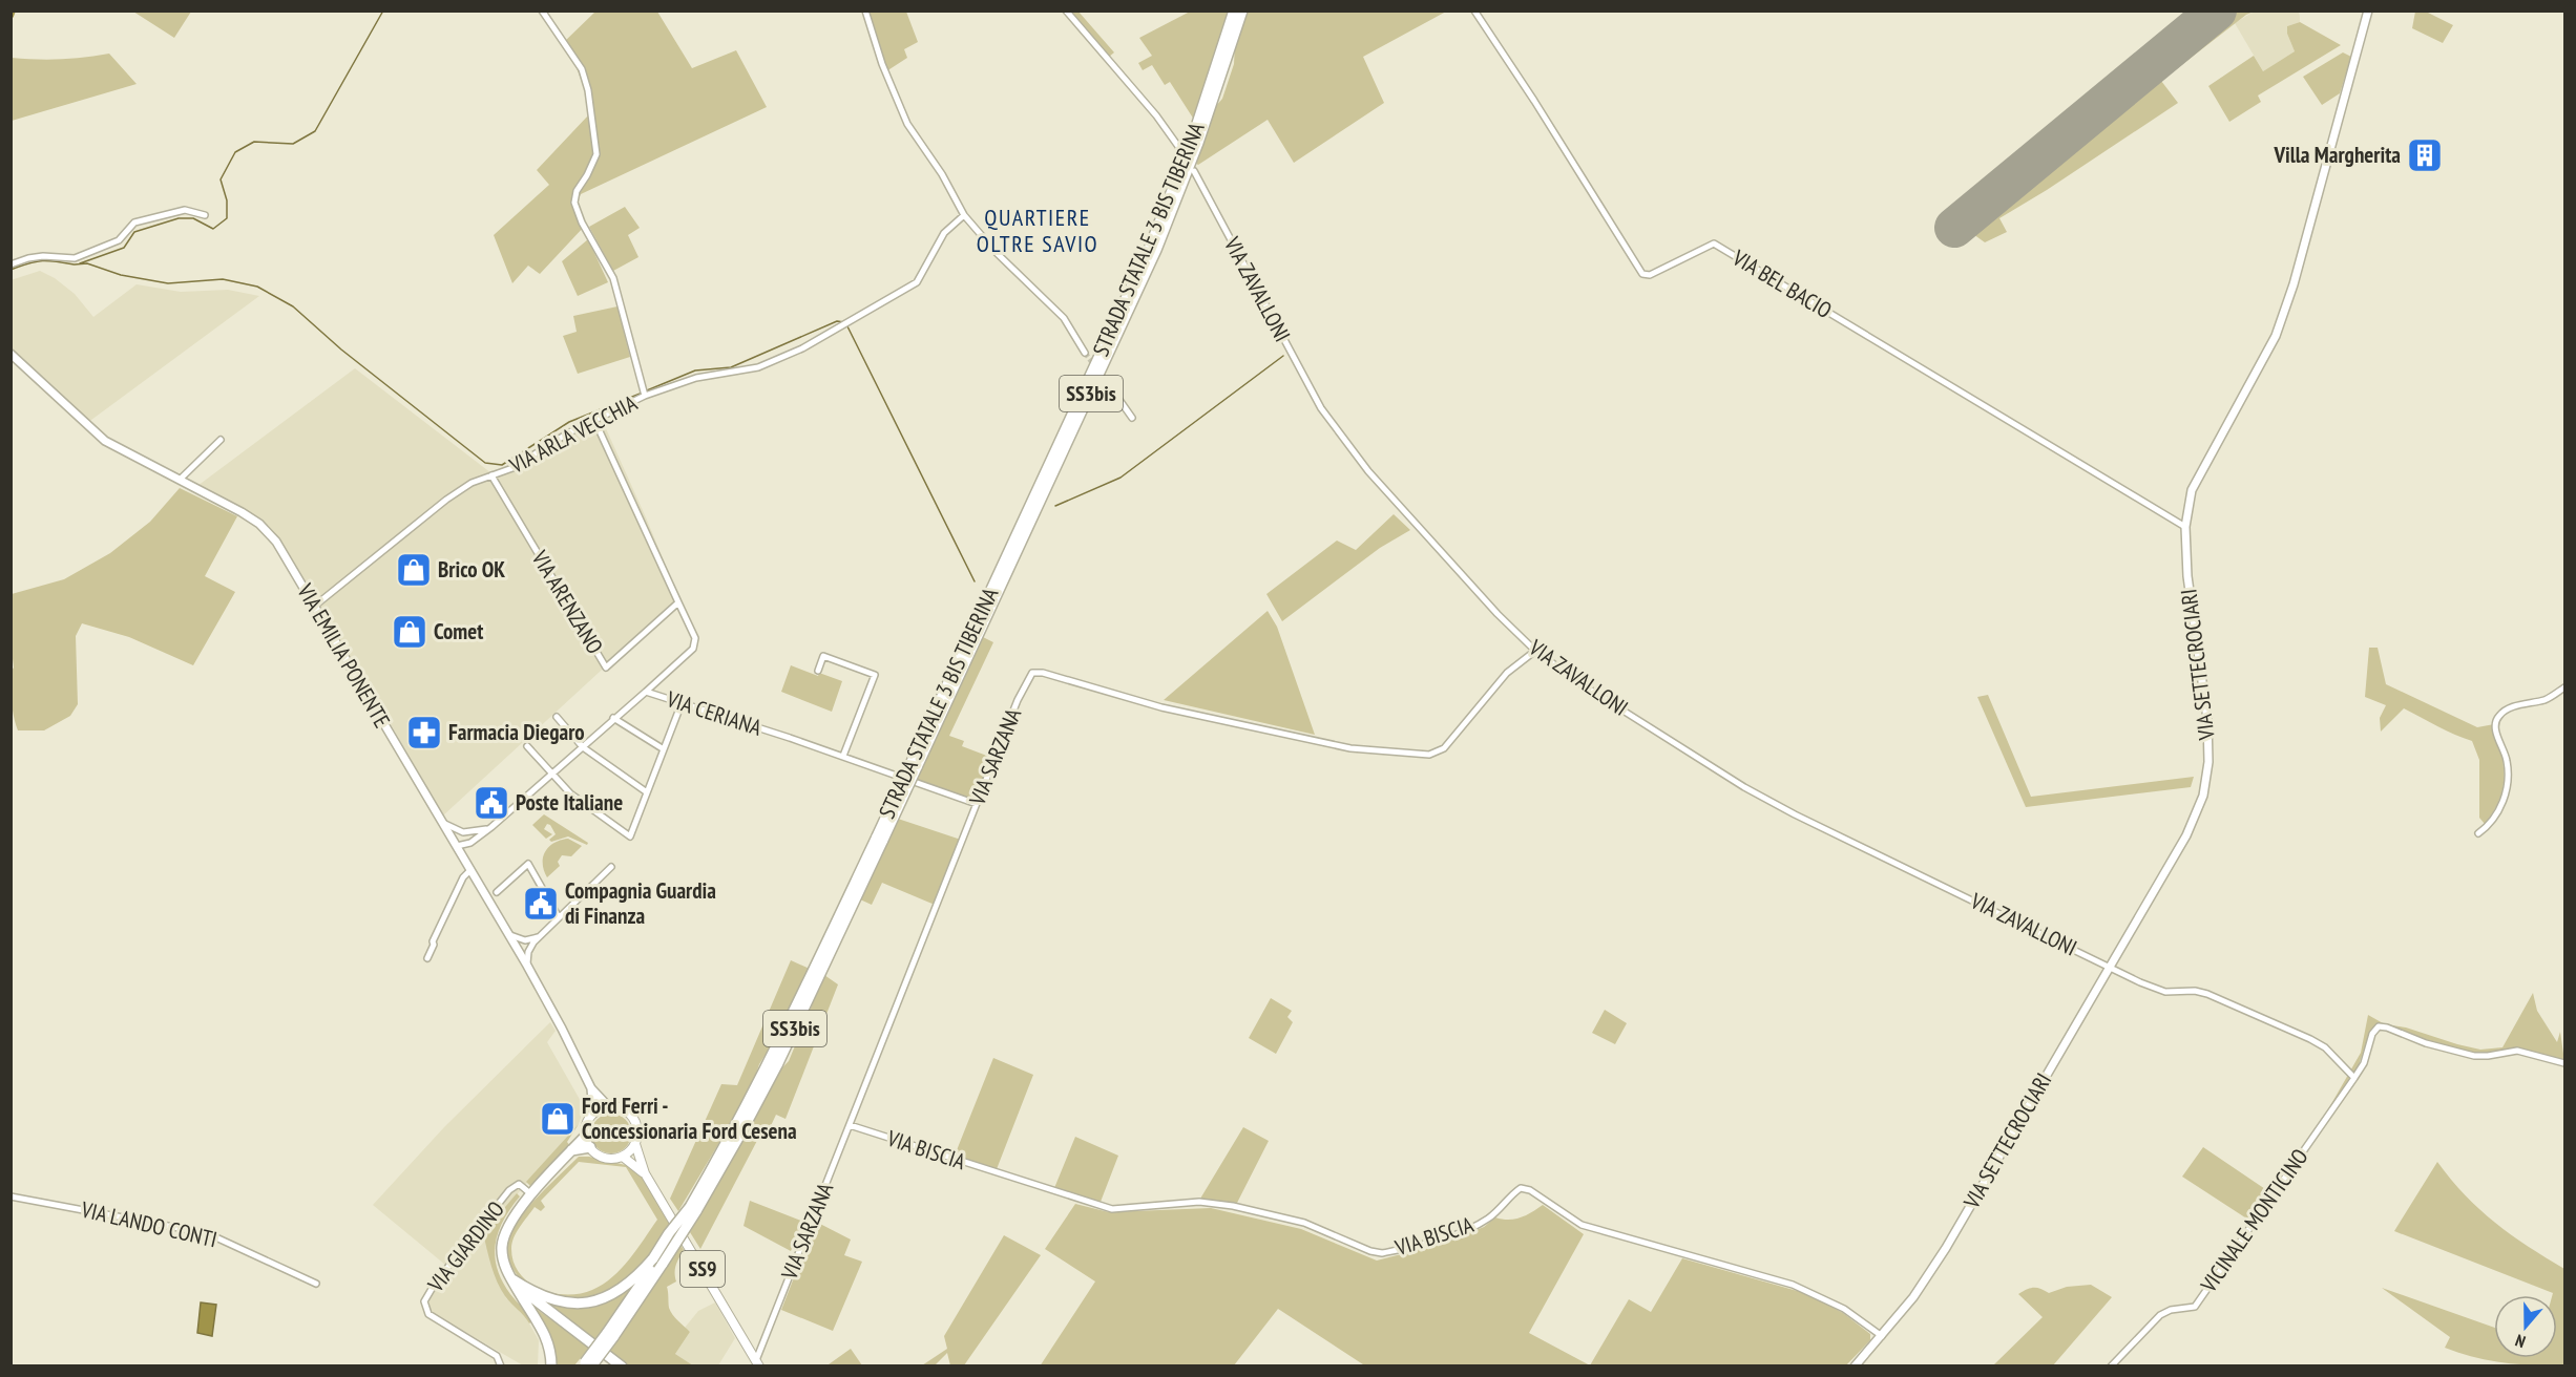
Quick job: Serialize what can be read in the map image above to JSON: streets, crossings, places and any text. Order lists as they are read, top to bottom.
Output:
{
  "streets": {
    "highway": ["STRADA STATALE 3 BIS TIBERINA", "SS3bis"],
    "main road": ["VIA EMILIA PONENTE", "VIA SETTECROCIARI", "SS9"],
    "street": [
      "VIA BEL BACIO",
      "VIA ZAVALLONI",
      "VIA ARLA VECCHIA",
      "VIA ARENZANO",
      "VIA CERIANA",
      "VIA SARZANA",
      "VIA BISCIA",
      "VICINALE MONTICINO",
      "VIA LANDO CONTI",
      "VIA GIARDINO"
    ]
  },
  "crossings": [
    ["VIA BEL BACIO", "VIA SETTECROCIARI"],
    ["VIA ZAVALLONI", "VIA SETTECROCIARI"],
    ["VIA ZAVALLONI", "VIA SARZANA"],
    ["VIA ZAVALLONI", "VICINALE MONTICINO"],
    ["VIA ARLA VECCHIA", "VIA ARENZANO"],
    ["VIA ARLA VECCHIA", "VIA EMILIA PONENTE"],
    ["VIA EMILIA PONENTE", "VIA CERIANA"],
    ["VIA EMILIA PONENTE", "SS9"],
    ["VIA SETTECROCIARI", "VIA BISCIA"],
    ["VIA CERIANA", "VIA SARZANA"],
    ["VIA SARZANA", "VIA BISCIA"],
    ["VIA SARZANA", "SS9"]
  ],
  "districts": ["QUARTIERE OLTRE SAVIO"],
  "places": {
    "building": ["Villa Margherita"],
    "shop": ["Brico OK", "Comet", "Ford Ferri - Concessionaria Ford Cesena"],
    "pharmacy": ["Farmacia Diegaro"],
    "public building": ["Poste Italiane", "Compagnia Guardia di Finanza"]
  },
  "north": "bottom"
}
